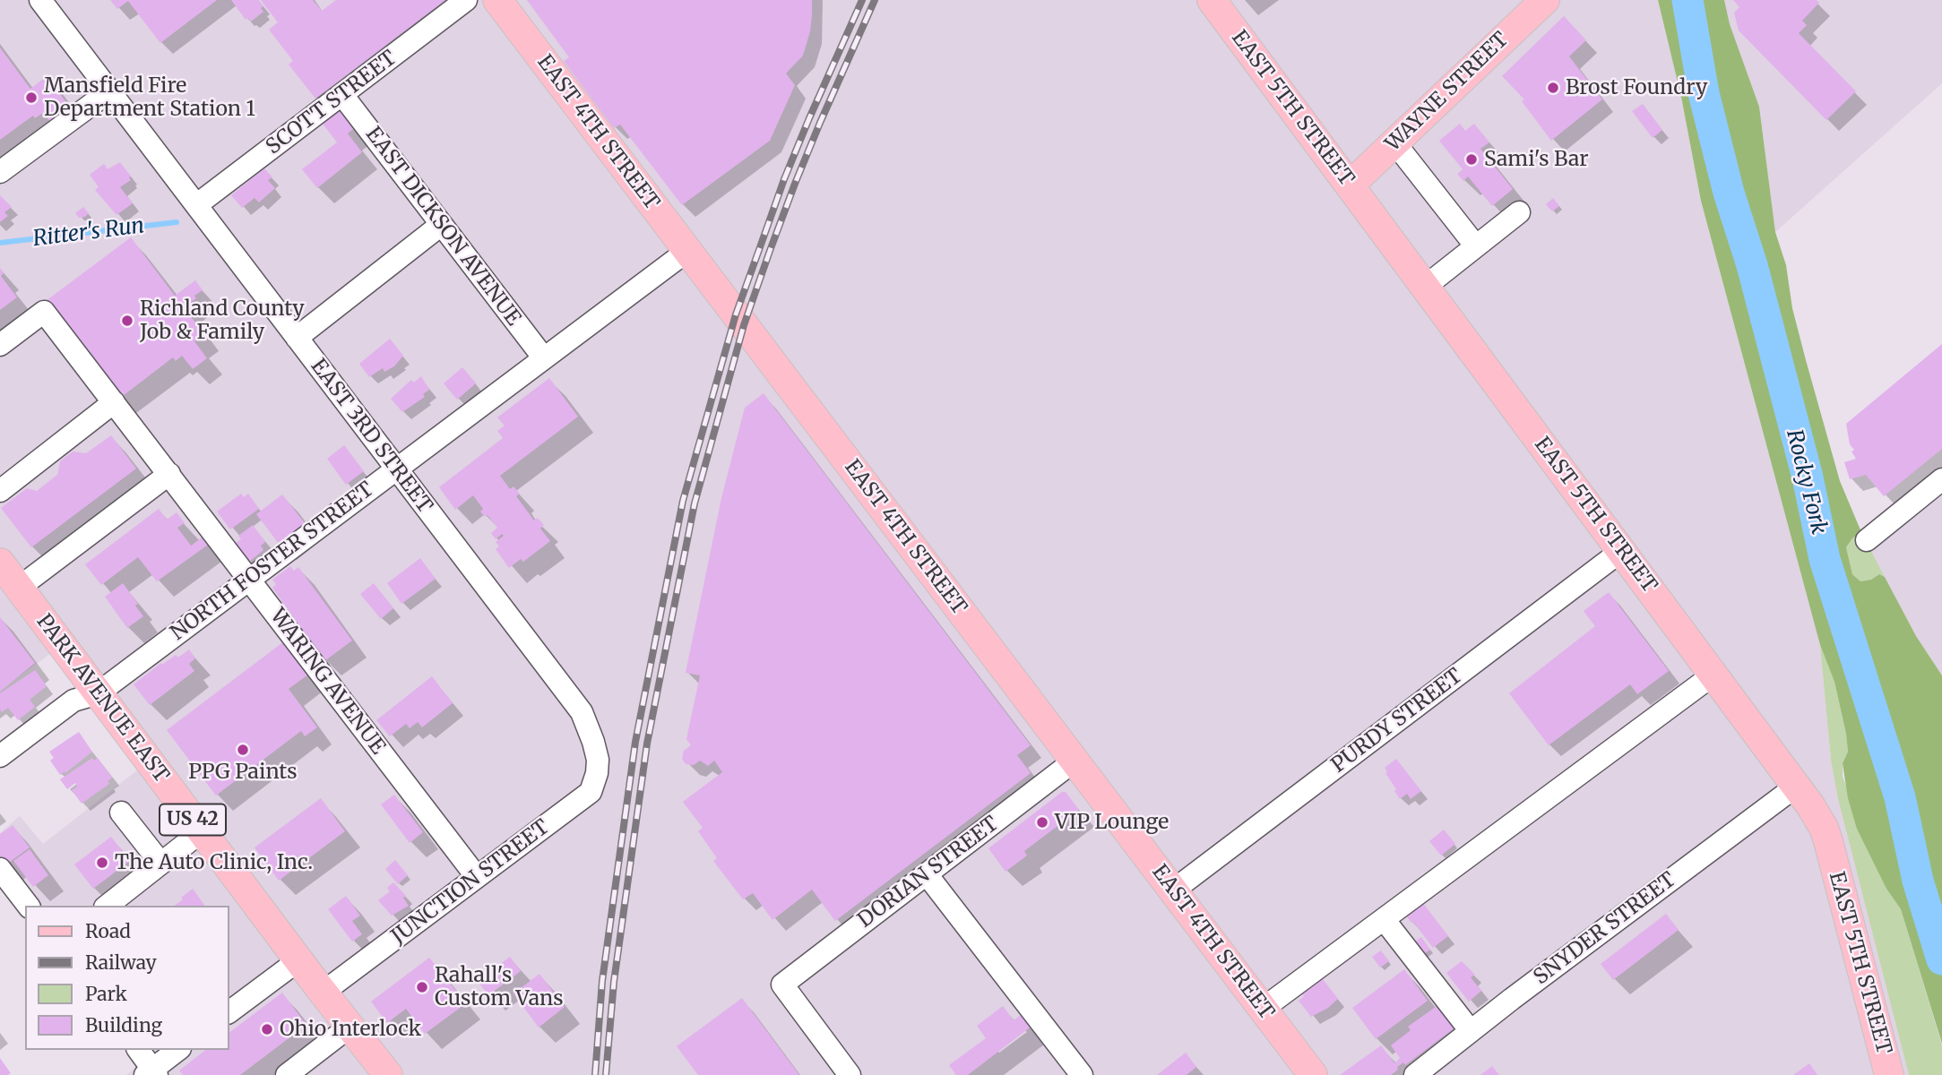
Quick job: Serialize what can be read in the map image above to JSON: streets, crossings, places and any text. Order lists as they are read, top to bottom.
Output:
{
  "streets": {
    "main road": [
      "WAYNE STREET",
      "EAST 5TH STREET",
      "EAST 4TH STREET",
      "PARK AVENUE EAST",
      "US 42"
    ],
    "street": [
      "SCOTT STREET",
      "EAST DICKSON AVENUE",
      "EAST 3RD STREET",
      "NORTH FOSTER STREET",
      "WARING AVENUE",
      "PURDY STREET",
      "DORIAN STREET",
      "JUNCTION STREET",
      "SNYDER STREET"
    ]
  },
  "crossings": [
    ["WAYNE STREET", "EAST 5TH STREET"],
    ["SCOTT STREET", "EAST DICKSON AVENUE"],
    ["SCOTT STREET", "EAST 3RD STREET"],
    ["EAST 5TH STREET", "PURDY STREET"],
    ["EAST 5TH STREET", "SNYDER STREET"],
    ["EAST 4TH STREET", "NORTH FOSTER STREET"],
    ["EAST 4TH STREET", "PURDY STREET"],
    ["EAST 4TH STREET", "DORIAN STREET"],
    ["EAST DICKSON AVENUE", "NORTH FOSTER STREET"],
    ["EAST 3RD STREET", "NORTH FOSTER STREET"],
    ["EAST 3RD STREET", "JUNCTION STREET"],
    ["NORTH FOSTER STREET", "WARING AVENUE"],
    ["NORTH FOSTER STREET", "PARK AVENUE EAST"],
    ["WARING AVENUE", "JUNCTION STREET"],
    ["PARK AVENUE EAST", "JUNCTION STREET"]
  ],
  "water": ["Ritter's Run", "Rocky Fork"],
  "places": [
    "Brost Foundry",
    "Mansfield Fire Department Station 1",
    "Sami's Bar",
    "Richland County Job & Family",
    "PPG Paints",
    "VIP Lounge",
    "The Auto Clinic, Inc.",
    "Rahall's Custom Vans",
    "Ohio Interlock"
  ],
  "legend": [
    "Road",
    "Railway",
    "Park",
    "Building"
  ]
}
